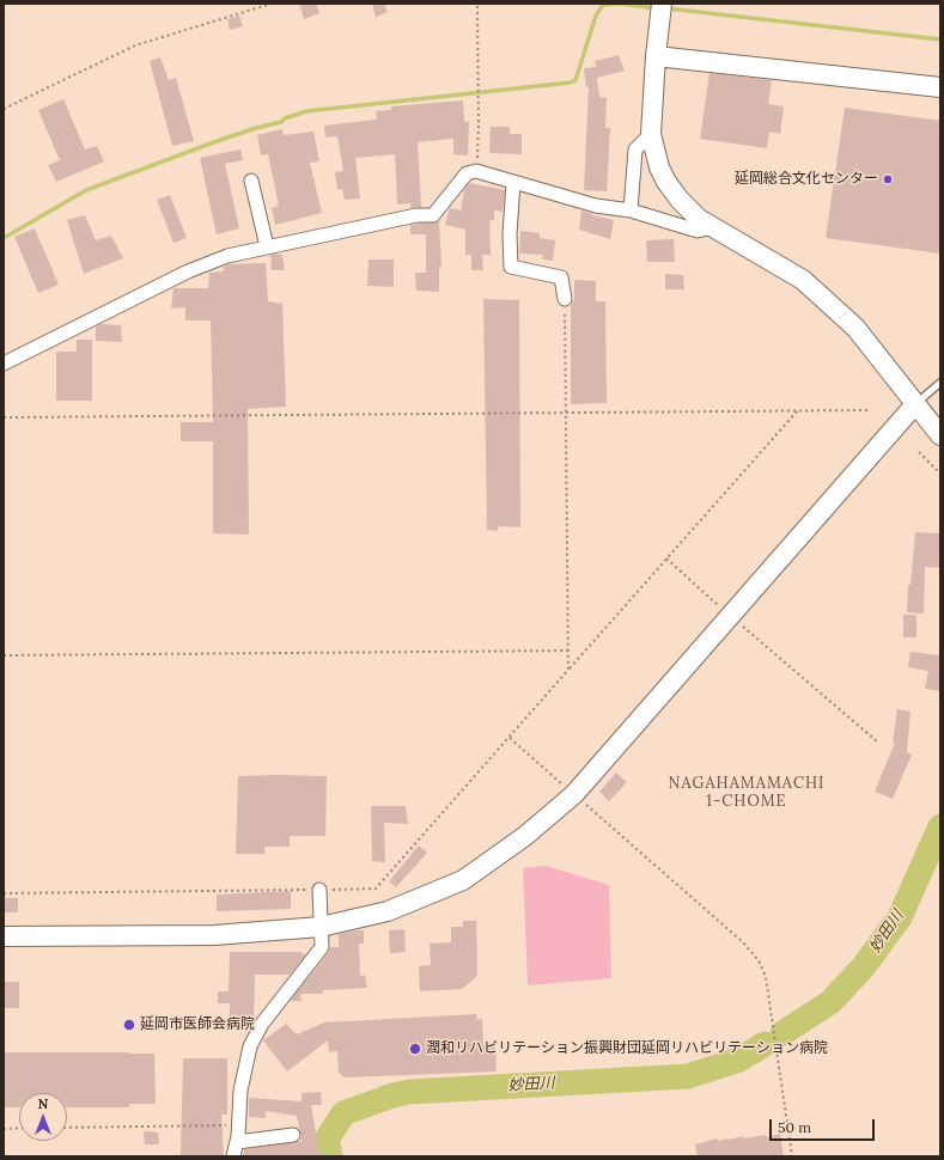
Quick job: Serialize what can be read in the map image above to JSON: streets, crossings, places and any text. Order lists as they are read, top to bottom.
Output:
{
  "districts": ["NAGAHAMAMACHI 1-CHOME"],
  "water": ["妙田川"],
  "places": ["延岡総合文化センター", "延岡市医師会病院", "潤和リハビリテーション振興財団延岡リハビリテーション病院"],
  "scale_bar": "50 m",
  "north": "top"
}
